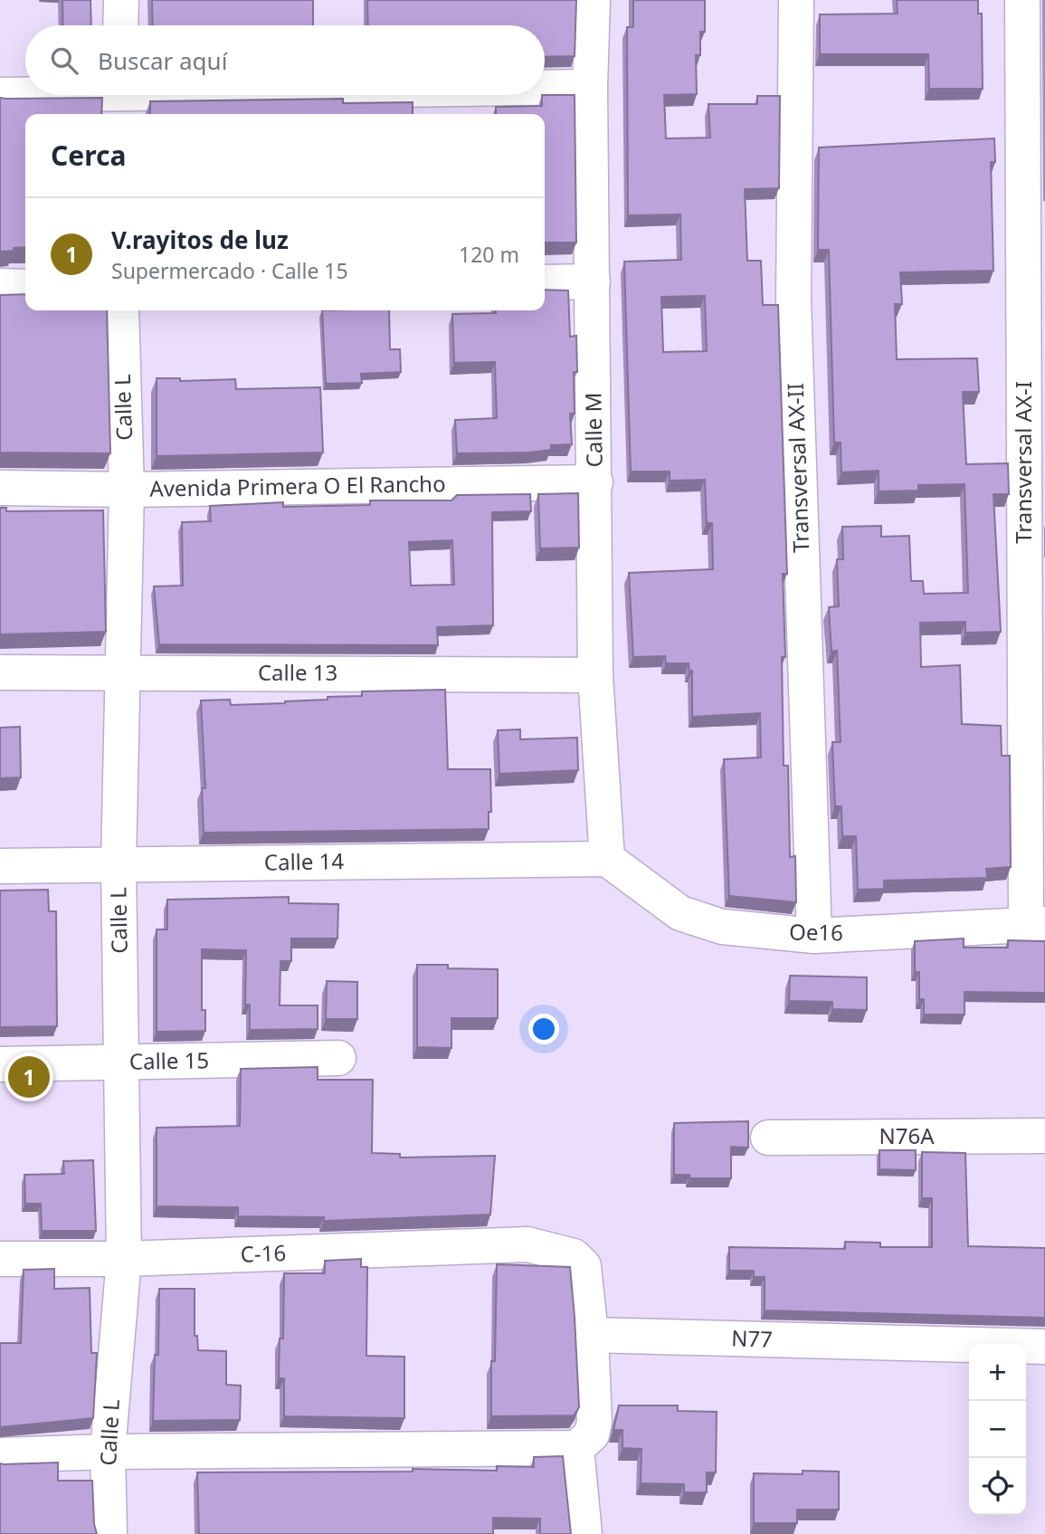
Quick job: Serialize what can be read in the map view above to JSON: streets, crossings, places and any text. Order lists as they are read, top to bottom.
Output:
{
  "streets": {
    "street": [
      "Calle L",
      "Calle M",
      "Transversal AX-I",
      "Transversal AX-II",
      "Avenida Primera O El Rancho",
      "Calle 13",
      "Calle 14",
      "Oe16",
      "Calle 15",
      "N76A",
      "C-16",
      "N77"
    ]
  },
  "crossings": [
    ["Calle L", "Avenida Primera O El Rancho"],
    ["Calle L", "Calle 13"],
    ["Calle L", "Calle 14"],
    ["Calle L", "Calle 15"],
    ["Calle L", "C-16"],
    ["Calle M", "Avenida Primera O El Rancho"],
    ["Calle M", "Calle 13"],
    ["Calle M", "Calle 14"],
    ["Calle M", "Oe16"],
    ["Transversal AX-I", "Oe16"],
    ["Transversal AX-II", "Oe16"],
    ["Calle 14", "Oe16"],
    ["C-16", "N77"]
  ],
  "page": {
    "search": "Buscar aquí",
    "heading": "Cerca",
    "list": [
      {
        "mark": "1",
        "name": "V.rayitos de luz",
        "note": "Supermercado · Calle 15",
        "value": "120 m"
      }
    ],
    "pins": "1",
    "map_buttons": ["+", "−"]
  }
}
